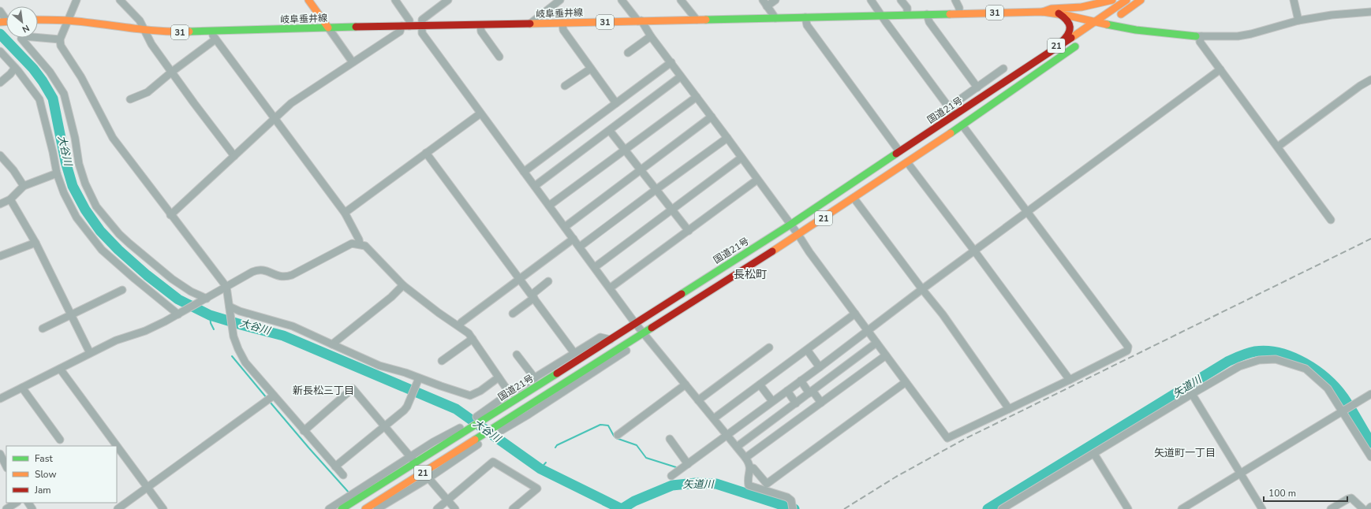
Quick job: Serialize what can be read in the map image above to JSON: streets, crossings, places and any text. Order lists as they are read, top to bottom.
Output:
{
  "streets": {
    "main road": [
      "31",
      "岐阜垂井線",
      "21",
      "国道21号"
    ]
  },
  "crossings": [
    ["岐阜垂井線", "21"],
    ["岐阜垂井線", "国道21号"],
    ["21", "国道21号"]
  ],
  "districts": ["長松町", "新長松三丁目", "矢道町一丁目"],
  "water": ["大谷川", "矢道川"],
  "legend": ["Fast", "Slow", "Jam"],
  "scale_bar": "100 m",
  "north": "bottom right"
}
